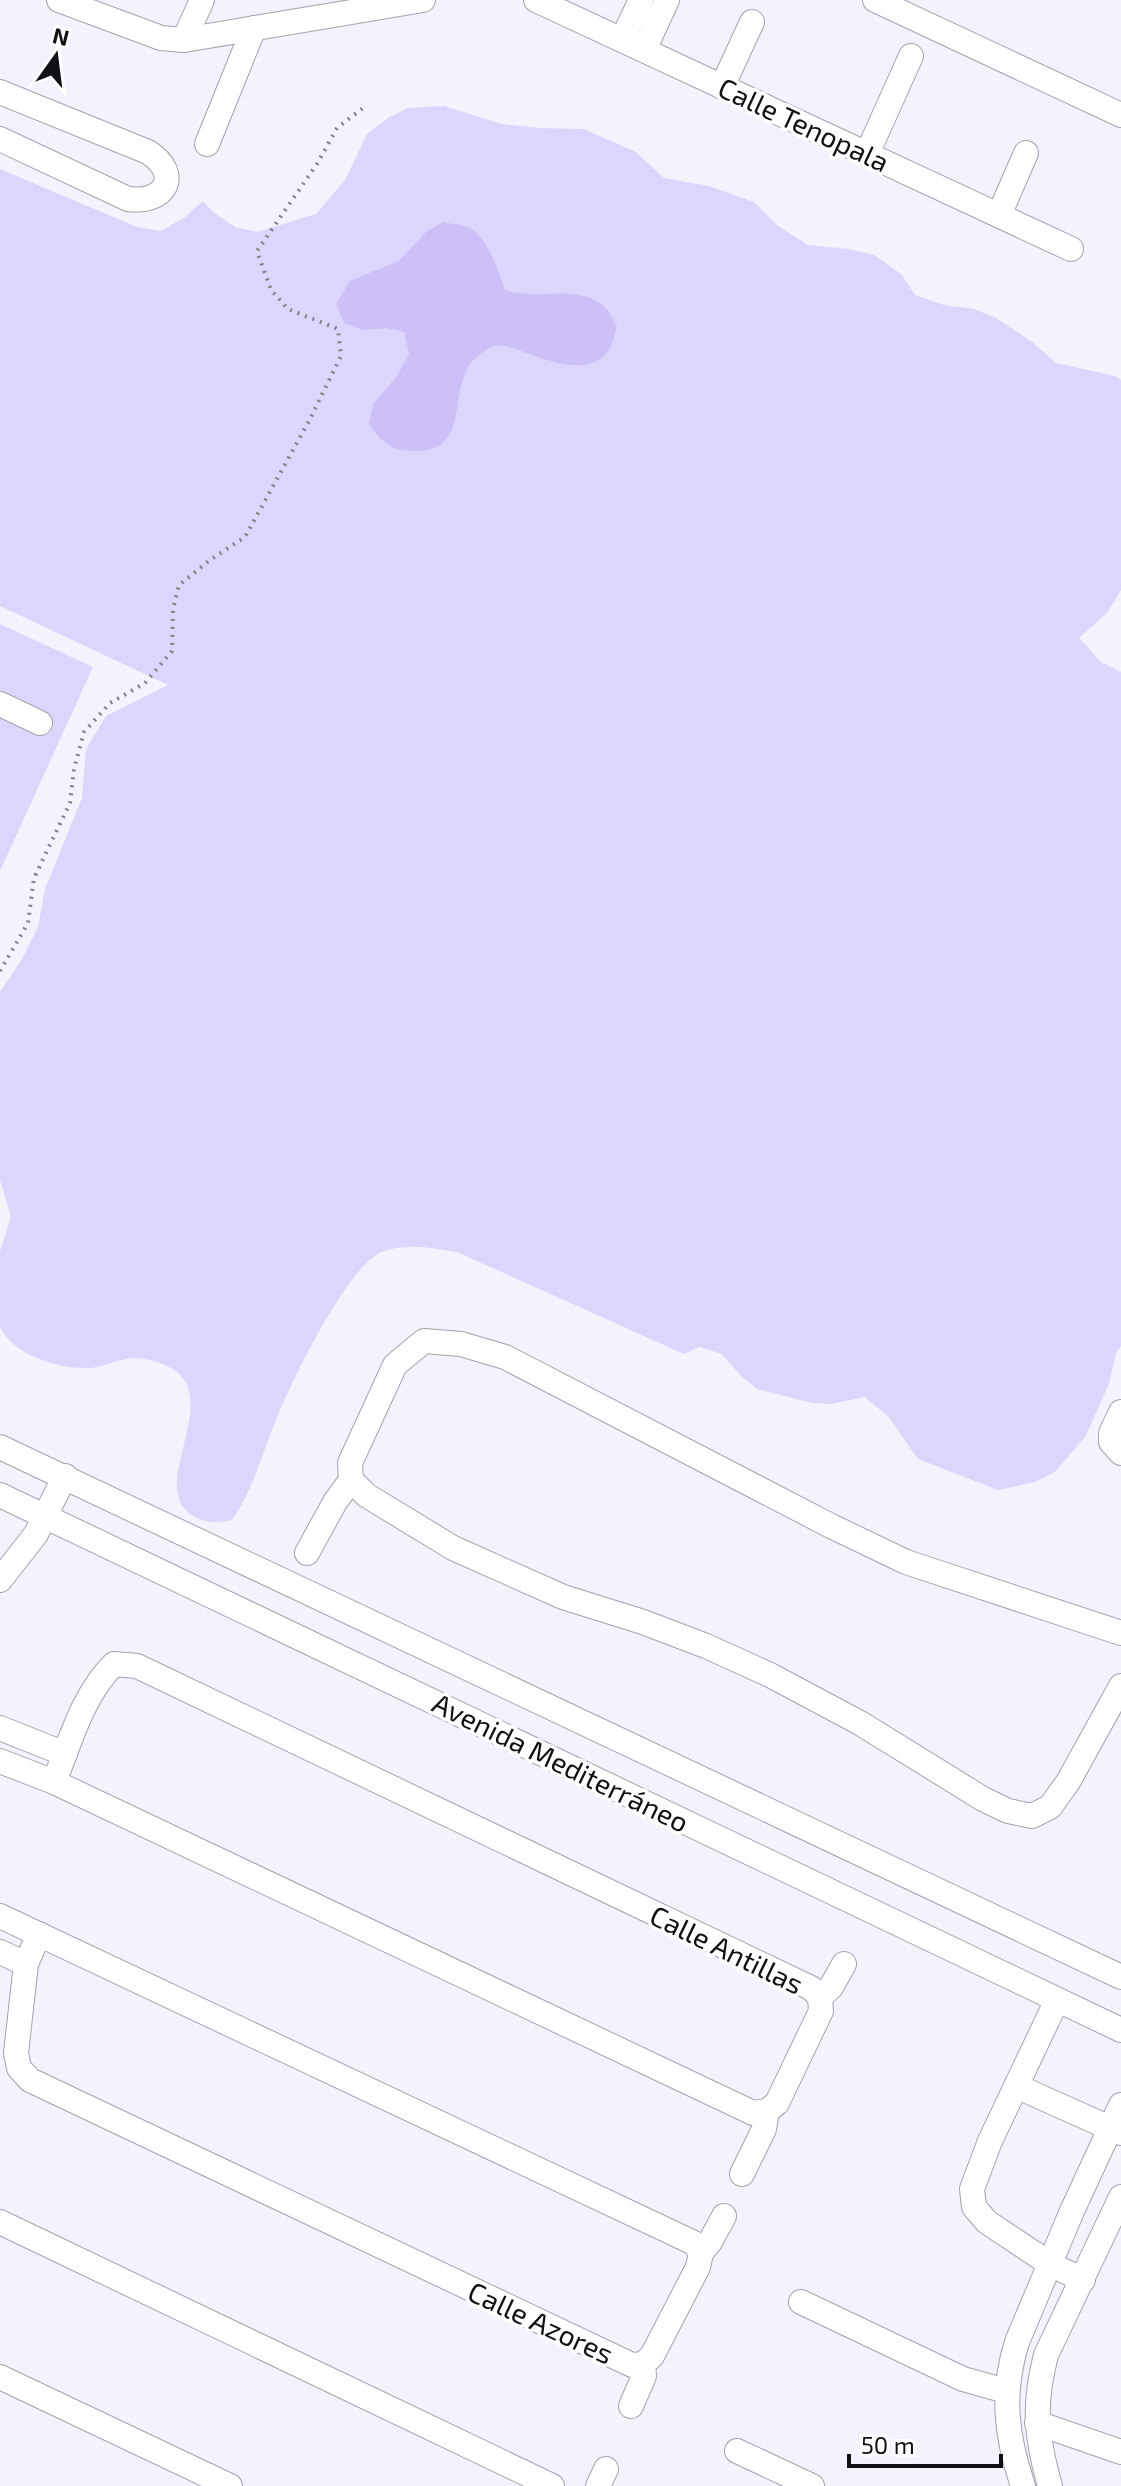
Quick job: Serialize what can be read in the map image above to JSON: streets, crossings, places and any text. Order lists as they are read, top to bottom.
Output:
{
  "streets": {
    "street": [
      "Calle Tenopala",
      "Avenida Mediterráneo",
      "Calle Antillas",
      "Calle Azores"
    ]
  },
  "scale_bar": "50 m",
  "north": "top"
}
